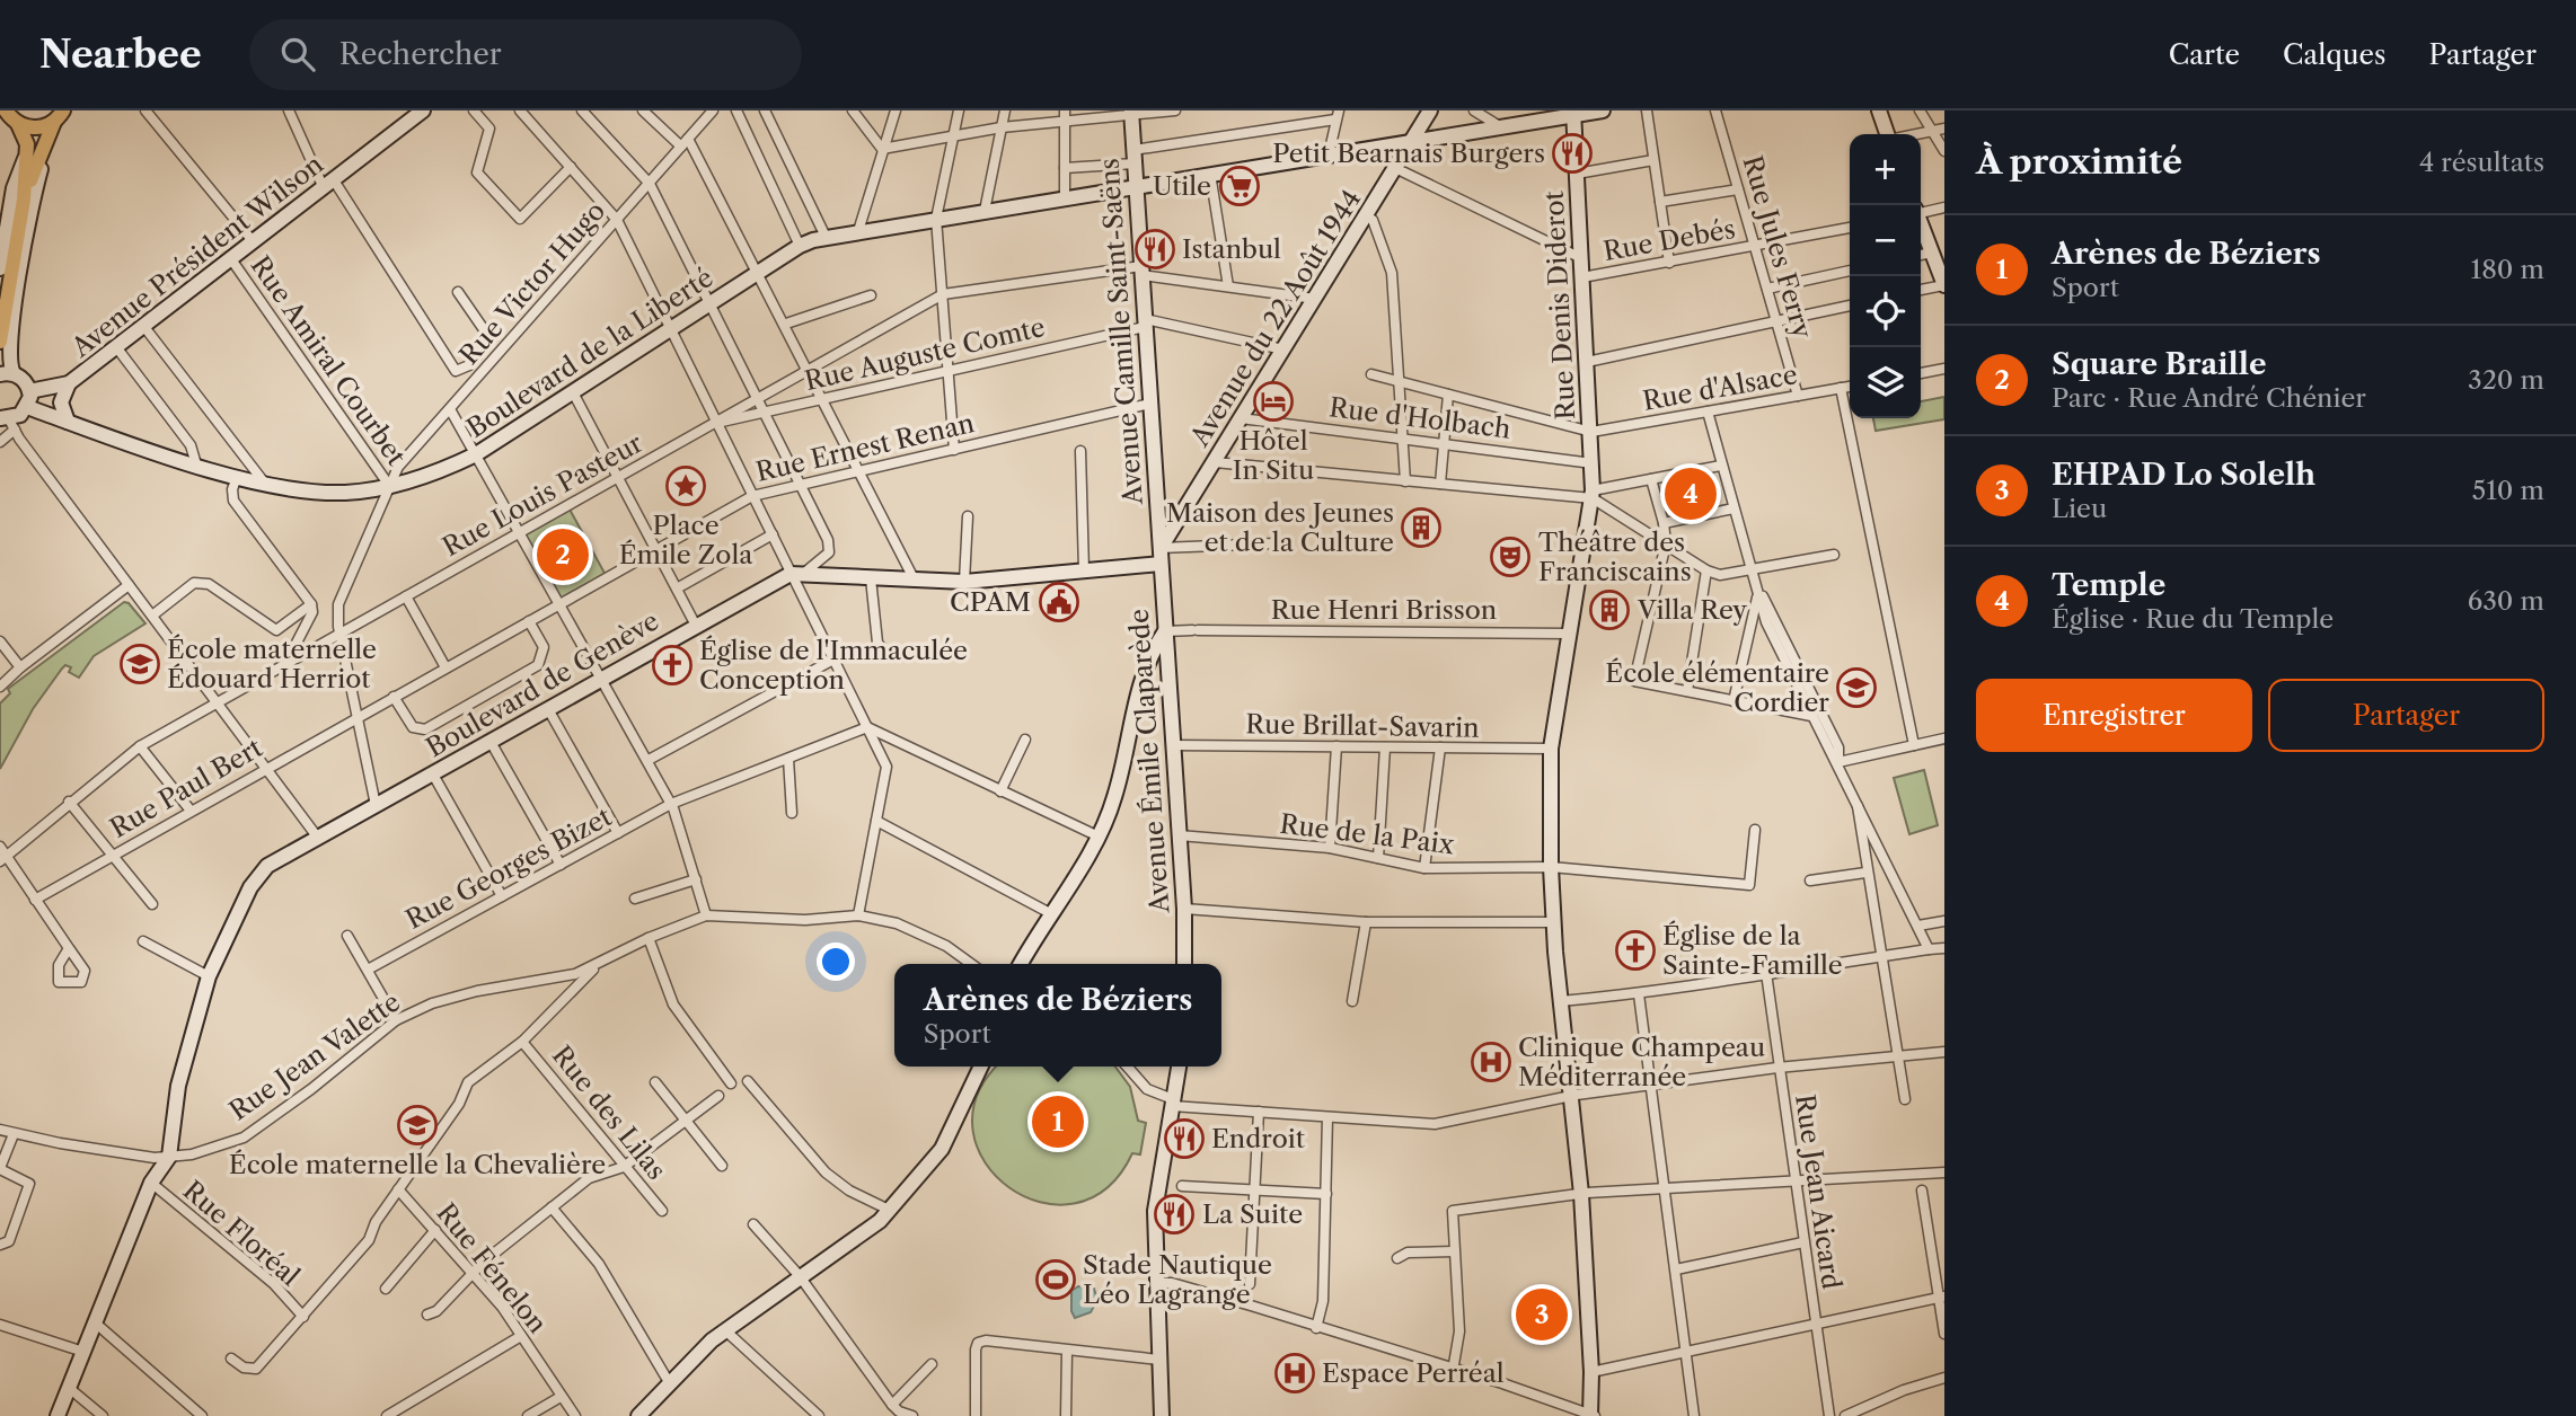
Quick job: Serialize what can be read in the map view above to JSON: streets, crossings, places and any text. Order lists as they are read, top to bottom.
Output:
{
  "streets": {
    "street": [
      "Rue Debés",
      "Rue Jules Ferry",
      "Avenue Président Wilson",
      "Rue Victor Hugo",
      "Rue Denis Diderot",
      "Avenue du 22 Août 1944",
      "Avenue Camille Saint-Saëns",
      "Boulevard de la Liberté",
      "Rue Auguste Comte",
      "Rue Amiral Courbet",
      "Rue d'Alsace",
      "Rue d'Holbach",
      "Rue Ernest Renan",
      "Rue Louis Pasteur",
      "Rue Henri Brisson",
      "Boulevard de Genève",
      "Rue Brillat-Savarin",
      "Avenue Émile Claparède",
      "Rue Paul Bert",
      "Rue de la Paix",
      "Rue Georges Bizet",
      "Rue Jean Valette",
      "Rue des Lilas",
      "Rue Jean Aicard",
      "Rue Floréal",
      "Rue Fénelon"
    ]
  },
  "crossings": [
    ["Rue Debés", "Rue Jules Ferry"],
    ["Rue Debés", "Rue Denis Diderot"],
    ["Rue Jules Ferry", "Rue d'Alsace"],
    ["Avenue Président Wilson", "Rue Amiral Courbet"],
    ["Rue Victor Hugo", "Boulevard de la Liberté"],
    ["Rue Victor Hugo", "Rue Amiral Courbet"],
    ["Rue Victor Hugo", "Rue Ernest Renan"],
    ["Rue Victor Hugo", "Rue Louis Pasteur"],
    ["Rue Victor Hugo", "Boulevard de Genève"],
    ["Rue Victor Hugo", "Rue Paul Bert"],
    ["Rue Denis Diderot", "Boulevard de la Liberté"],
    ["Rue Denis Diderot", "Rue d'Alsace"],
    ["Rue Denis Diderot", "Rue d'Holbach"],
    ["Rue Denis Diderot", "Rue Henri Brisson"],
    ["Rue Denis Diderot", "Rue Brillat-Savarin"],
    ["Rue Denis Diderot", "Rue de la Paix"],
    ["Avenue du 22 Août 1944", "Avenue Camille Saint-Saëns"],
    ["Avenue du 22 Août 1944", "Boulevard de la Liberté"],
    ["Avenue du 22 Août 1944", "Rue d'Holbach"],
    ["Avenue du 22 Août 1944", "Rue Louis Pasteur"],
    ["Avenue du 22 Août 1944", "Avenue Émile Claparède"],
    ["Avenue Camille Saint-Saëns", "Boulevard de la Liberté"],
    ["Avenue Camille Saint-Saëns", "Rue Auguste Comte"],
    ["Avenue Camille Saint-Saëns", "Rue Ernest Renan"],
    ["Avenue Camille Saint-Saëns", "Rue Louis Pasteur"],
    ["Avenue Camille Saint-Saëns", "Avenue Émile Claparède"],
    ["Boulevard de la Liberté", "Rue Amiral Courbet"],
    ["Rue Auguste Comte", "Rue Louis Pasteur"],
    ["Rue Ernest Renan", "Rue Paul Bert"],
    ["Rue Henri Brisson", "Avenue Émile Claparède"],
    ["Boulevard de Genève", "Rue Jean Valette"],
    ["Rue Brillat-Savarin", "Avenue Émile Claparède"],
    ["Avenue Émile Claparède", "Rue de la Paix"]
  ],
  "places": {
    "restaurant": [
      "Petit Bearnais Burgers",
      "Istanbul",
      "Endroit",
      "La Suite"
    ],
    "supermarket": ["Utile"],
    "hotel": ["Hôtel In Situ"],
    "place": ["Place Émile Zola"],
    "building": ["Maison des Jeunes et de la Culture", "Villa Rey"],
    "theatre": ["Théâtre des Franciscains"],
    "public building": ["CPAM"],
    "school or university": ["École maternelle Édouard Herriot", "École élémentaire Cordier", "École maternelle la Chevalière"],
    "church": ["Église de l'Immaculée Conception", "Église de la Sainte-Famille"],
    "hospital": ["Clinique Champeau Méditerranée", "Espace Perréal"],
    "sports": ["Stade Nautique Léo Lagrange"]
  },
  "page": {
    "header": "Nearbee",
    "search": "Rechercher",
    "nav": ["Carte", "Calques", "Partager"],
    "heading": ["À proximité", "4 résultats"],
    "map_buttons": ["+", "−"],
    "list": [
      {
        "mark": "1",
        "name": "Arènes de Béziers",
        "note": "Sport",
        "value": "180 m"
      },
      {
        "mark": "2",
        "name": "Square Braille",
        "note": "Parc · Rue André Chénier",
        "value": "320 m"
      },
      {
        "mark": "3",
        "name": "EHPAD Lo Solelh",
        "note": "Lieu",
        "value": "510 m"
      },
      {
        "mark": "4",
        "name": "Temple",
        "note": "Église · Rue du Temple",
        "value": "630 m"
      }
    ],
    "pins": [
      "4",
      "2",
      "1",
      "3"
    ],
    "buttons": ["Enregistrer", "Partager"],
    "popup": ["Arènes de Béziers", "Sport"]
  }
}
